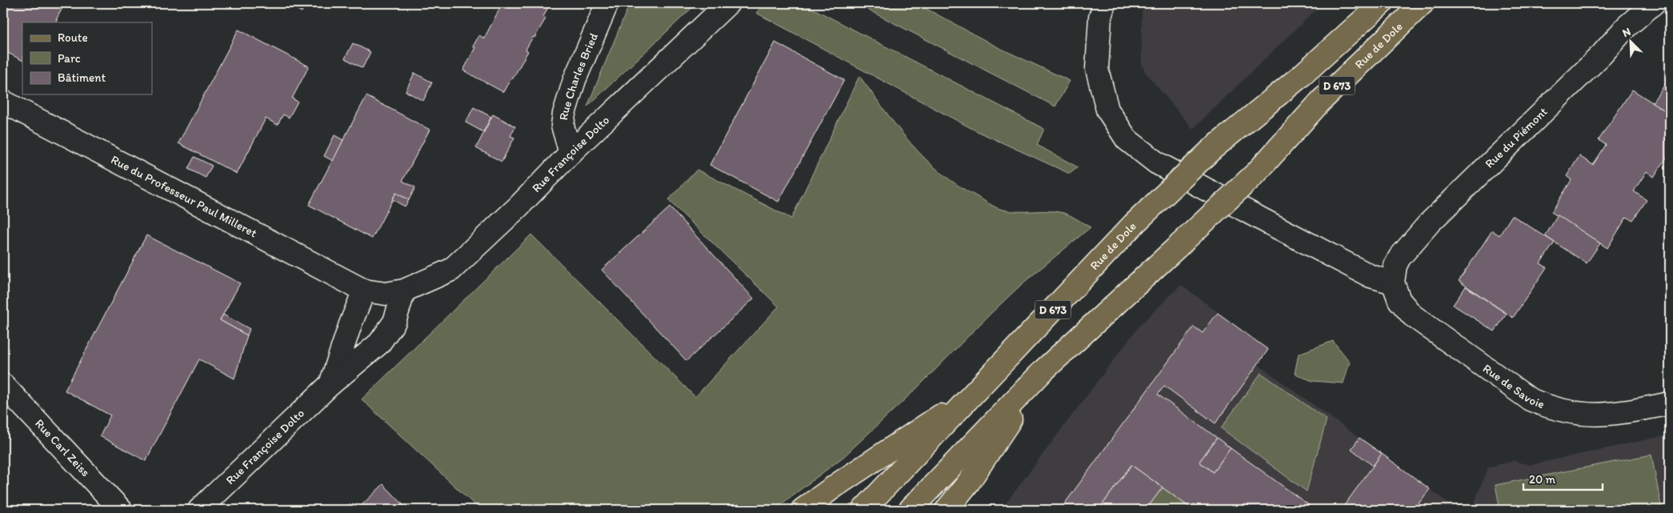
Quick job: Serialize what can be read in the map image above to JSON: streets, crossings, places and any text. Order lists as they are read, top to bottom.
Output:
{
  "streets": {
    "main road": ["Rue de Dole", "D 673"],
    "street": [
      "Rue Charles Bried",
      "Rue du Piémont",
      "Rue Françoise Dolto",
      "Rue du Professeur Paul Milleret",
      "Rue de Savoie",
      "Rue Carl Zeiss"
    ]
  },
  "crossings": [
    ["Rue Charles Bried", "Rue Françoise Dolto"],
    ["Rue du Piémont", "Rue de Savoie"],
    ["Rue Françoise Dolto", "Rue du Professeur Paul Milleret"]
  ],
  "legend": ["Route", "Parc", "Bâtiment"],
  "scale_bar": "20 m",
  "north": "top left"
}
